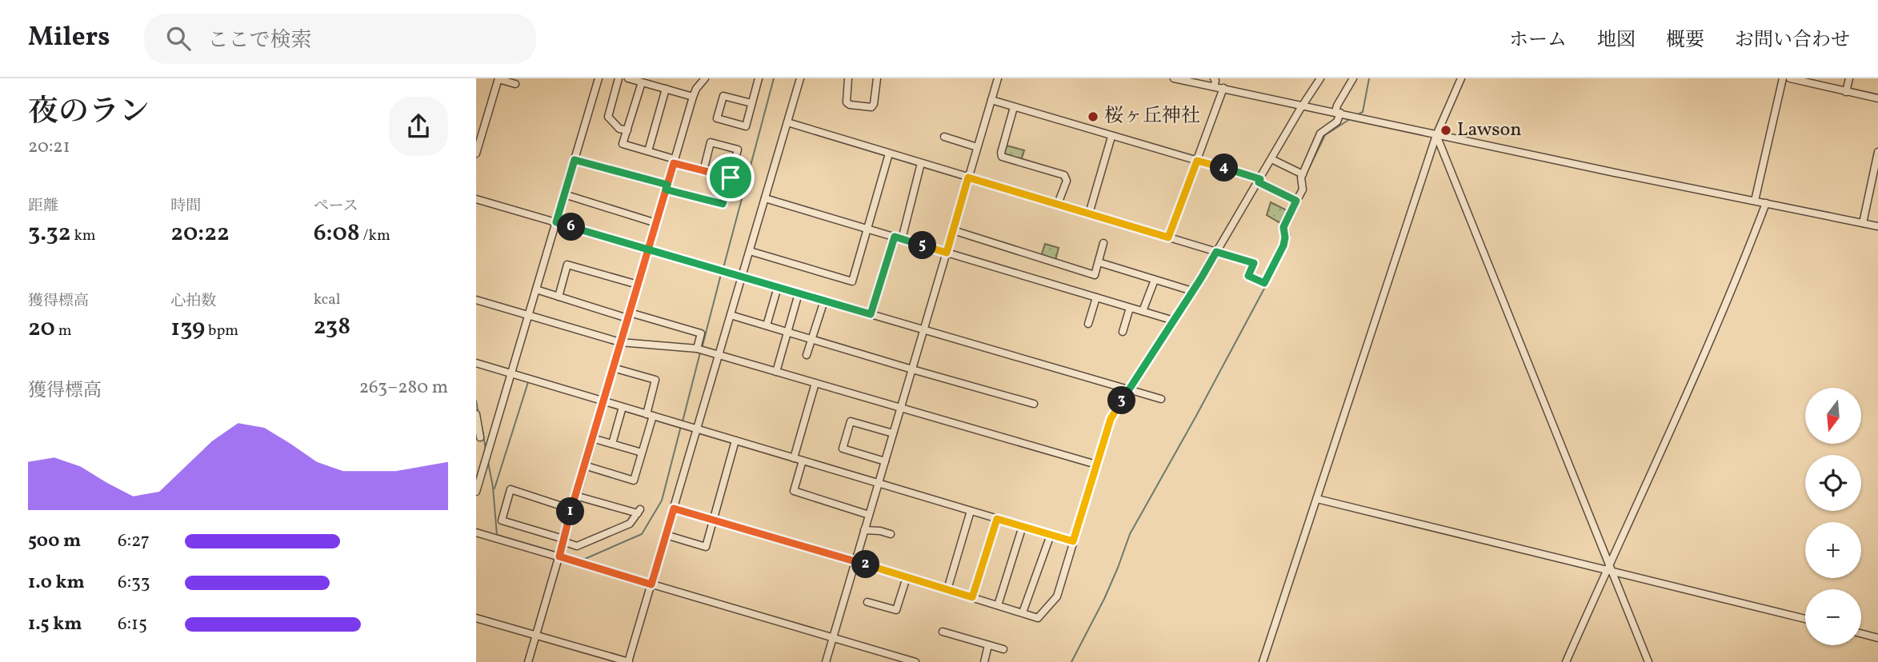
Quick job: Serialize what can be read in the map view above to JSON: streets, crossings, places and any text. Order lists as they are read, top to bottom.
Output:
{
  "places": ["桜ヶ丘神社", "Lawson"],
  "north": "bottom",
  "page": {
    "header": "Milers",
    "search": "ここで検索",
    "nav": [
      "ホーム",
      "地図",
      "概要",
      "お問い合わせ"
    ],
    "heading": ["夜のラン", "20:21"],
    "pins": [
      "4",
      "6",
      "5",
      "3",
      "1",
      "2"
    ],
    "stats": [
      ["距離", "3.32 km"],
      ["時間", "20:22"],
      ["ペース", "6:08 /km"],
      ["獲得標高", "20 m"],
      ["心拍数", "139 bpm"],
      ["kcal", "238"]
    ],
    "chart": ["獲得標高", "263–280 m"],
    "map_buttons": ["+", "−"],
    "list": [
      {
        "name": "500 m",
        "note": "6:27"
      },
      {
        "name": "1.0 km",
        "note": "6:33"
      },
      {
        "name": "1.5 km",
        "note": "6:15"
      }
    ]
  }
}
